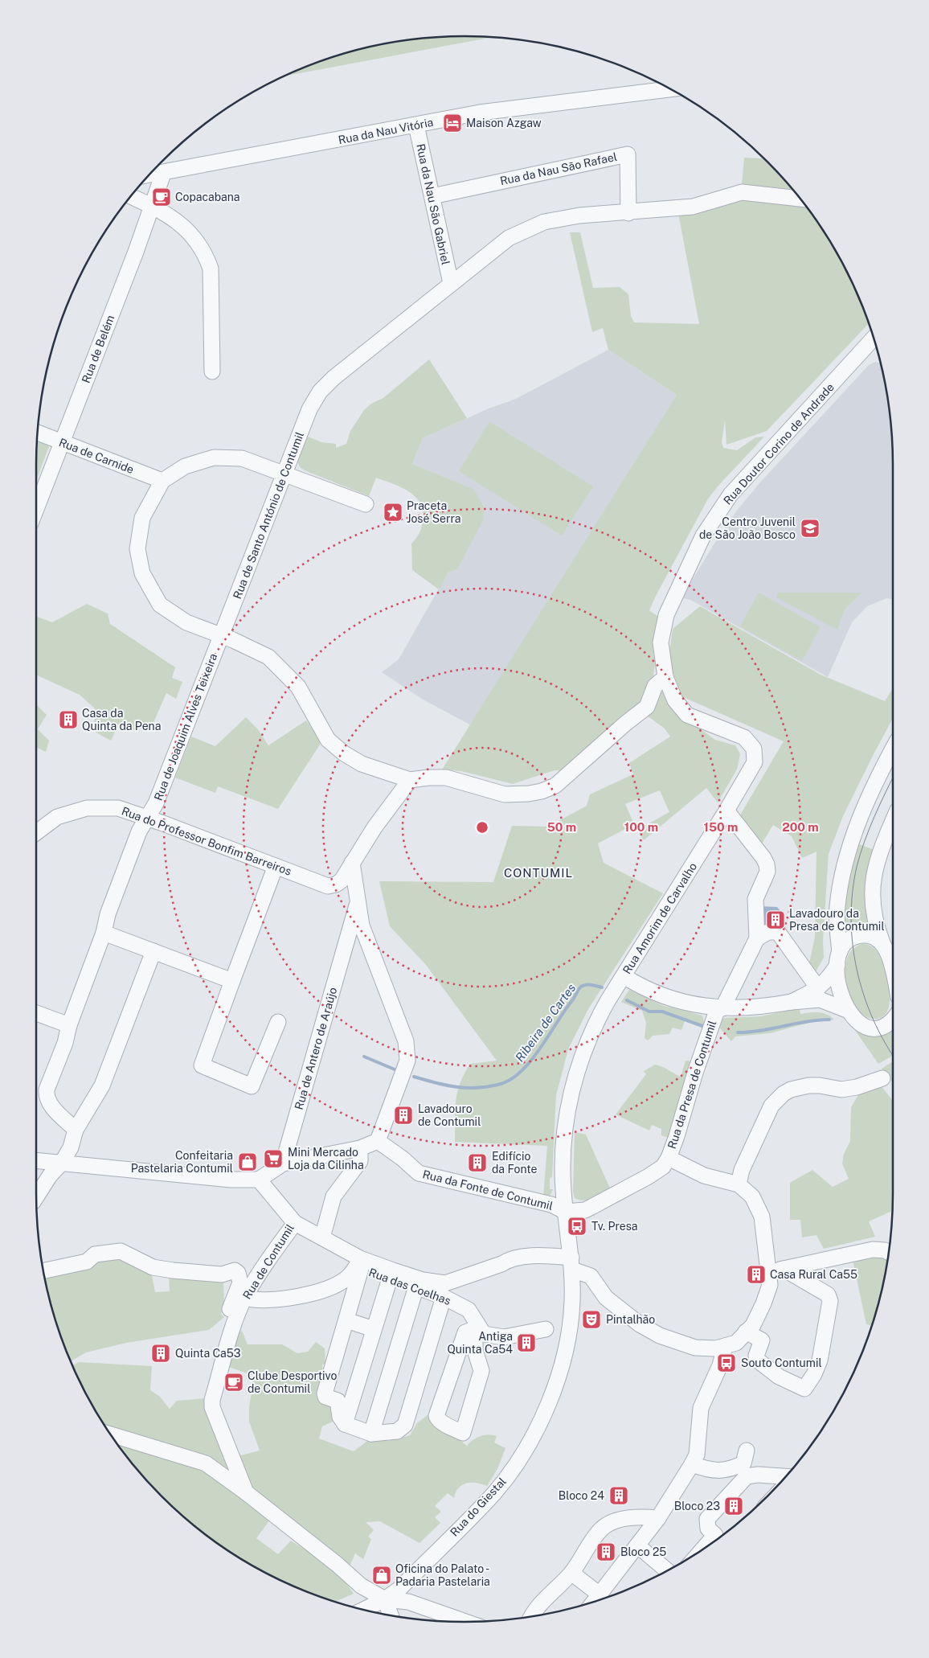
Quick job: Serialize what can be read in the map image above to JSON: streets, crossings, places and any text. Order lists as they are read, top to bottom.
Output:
{
  "streets": {
    "street": [
      "Rua da Nau Vitória",
      "Rua da Nau São Rafael",
      "Rua da Nau São Gabriel",
      "Rua de Belém",
      "Rua Doutor Corino de Andrade",
      "Rua de Carnide",
      "Rua de Santo António de Contumil",
      "Rua de Joaquim Alves Teixeira",
      "Rua do Professor Bonfim Barreiros",
      "Rua Amorim de Carvalho",
      "Rua de Antero de Araújo",
      "Rua da Presa de Contumil",
      "Rua da Fonte de Contumil",
      "Rua de Contumil",
      "Rua das Coelhas",
      "Rua do Giestal"
    ]
  },
  "crossings": [
    ["Rua da Nau Vitória", "Rua da Nau São Gabriel"],
    ["Rua da Nau Vitória", "Rua de Belém"],
    ["Rua da Nau São Rafael", "Rua da Nau São Gabriel"],
    ["Rua da Nau São Rafael", "Rua de Santo António de Contumil"],
    ["Rua da Nau São Gabriel", "Rua de Santo António de Contumil"],
    ["Rua de Belém", "Rua de Carnide"],
    ["Rua Doutor Corino de Andrade", "Rua Amorim de Carvalho"],
    ["Rua de Santo António de Contumil", "Rua de Joaquim Alves Teixeira"],
    ["Rua de Joaquim Alves Teixeira", "Rua do Professor Bonfim Barreiros"],
    ["Rua Amorim de Carvalho", "Rua da Presa de Contumil"],
    ["Rua Amorim de Carvalho", "Rua da Fonte de Contumil"],
    ["Rua da Fonte de Contumil", "Rua do Giestal"],
    ["Rua de Contumil", "Rua das Coelhas"]
  ],
  "districts": ["CONTUMIL"],
  "water": ["Ribeira de Cartes"],
  "places": {
    "hotel": ["Maison Azgaw"],
    "cafe": ["Copacabana", "Clube Desportivo de Contumil"],
    "place": ["Praceta José Serra"],
    "school or university": ["Centro Juvenil de São João Bosco"],
    "building": [
      "Casa da Quinta da Pena",
      "Lavadouro da Presa de Contumil",
      "Lavadouro de Contumil",
      "Edifício da Fonte",
      "Casa Rural Ca55",
      "Antiga Quinta Ca54",
      "Quinta Ca53",
      "Bloco 24",
      "Bloco 23",
      "Bloco 25"
    ],
    "supermarket": ["Mini Mercado Loja da Cilinha"],
    "shop": ["Confeitaria Pastelaria Contumil", "Oficina do Palato - Padaria Pastelaria"],
    "bus stop": ["Tv. Presa", "Souto Contumil"],
    "theatre": ["Pintalhão"]
  },
  "rings": [
    "50 m",
    "100 m",
    "150 m",
    "200 m"
  ]
}
